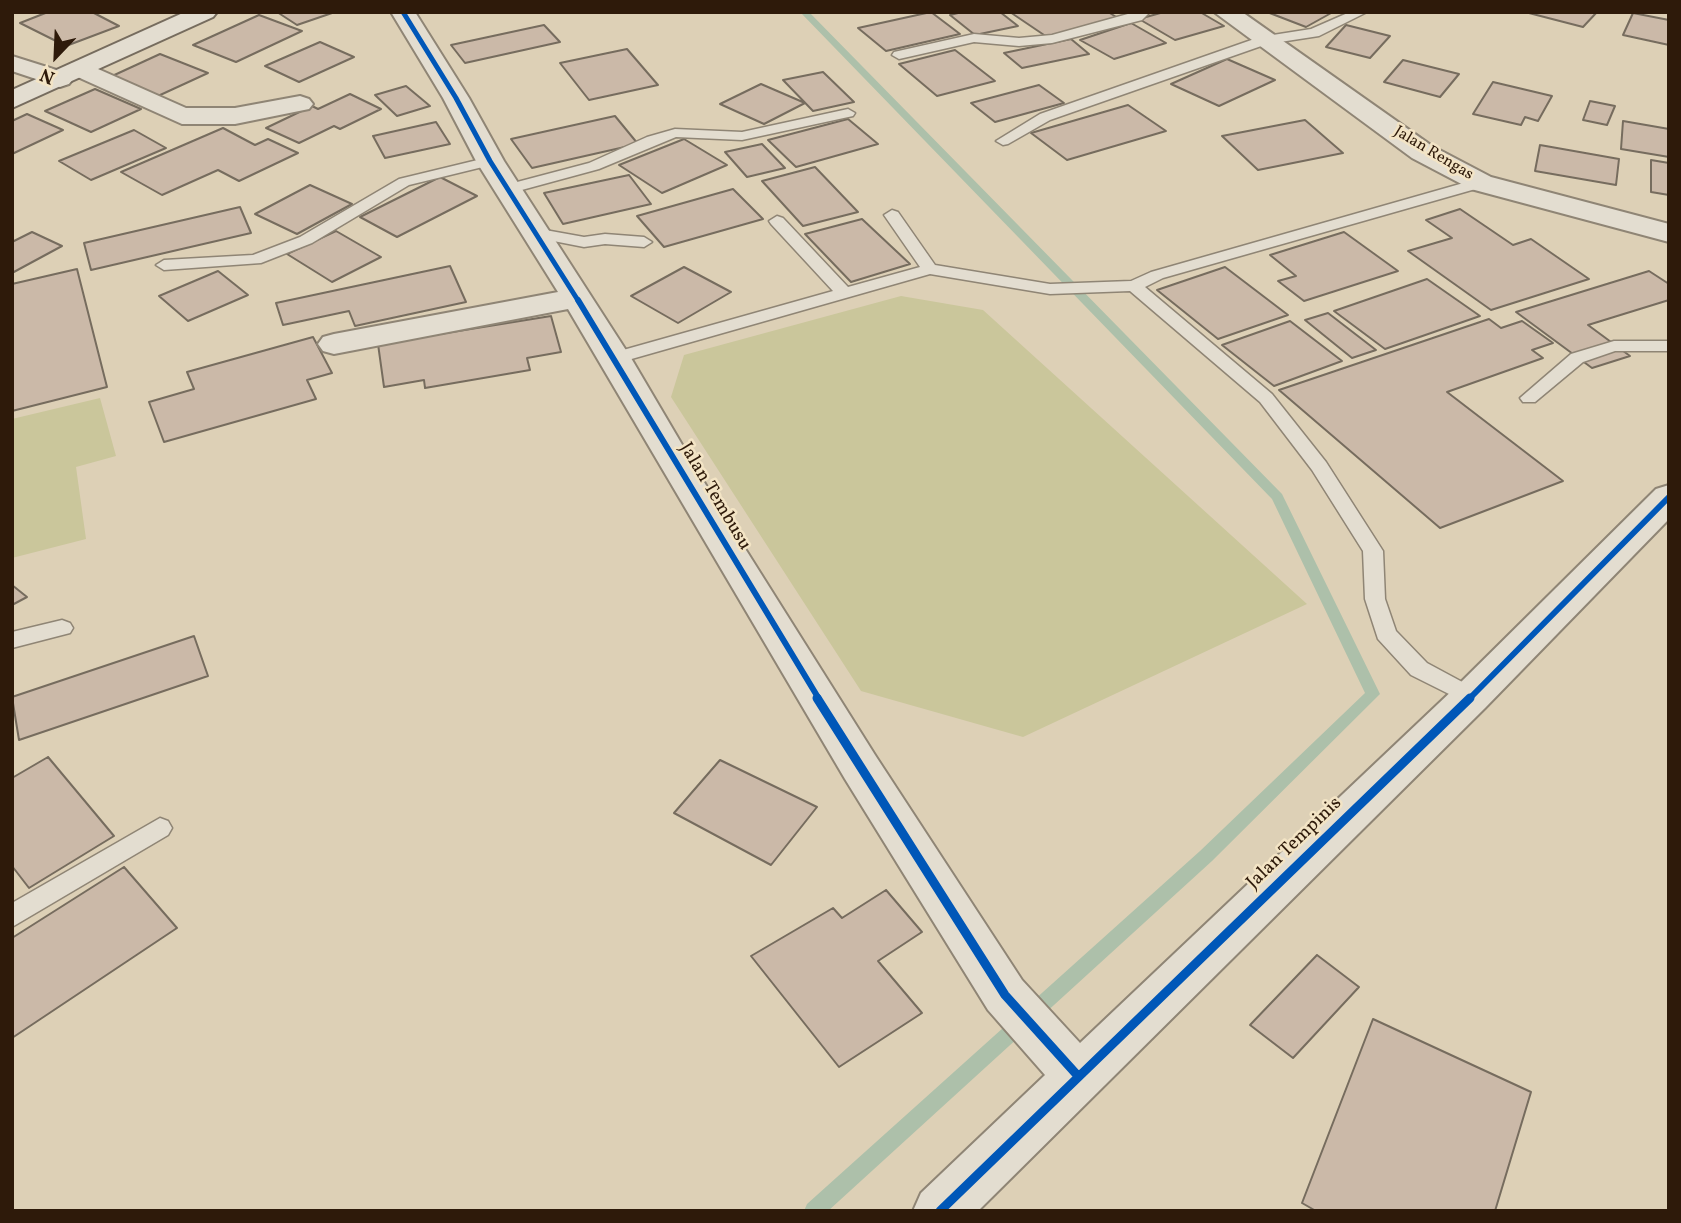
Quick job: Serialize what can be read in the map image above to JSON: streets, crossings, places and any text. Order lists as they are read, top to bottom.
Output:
{
  "streets": {
    "street": ["Jalan Rengas", "Jalan Tembusu", "Jalan Tempinis"]
  },
  "crossings": [
    ["Jalan Tembusu", "Jalan Tempinis"]
  ],
  "north": "bottom left"
}
